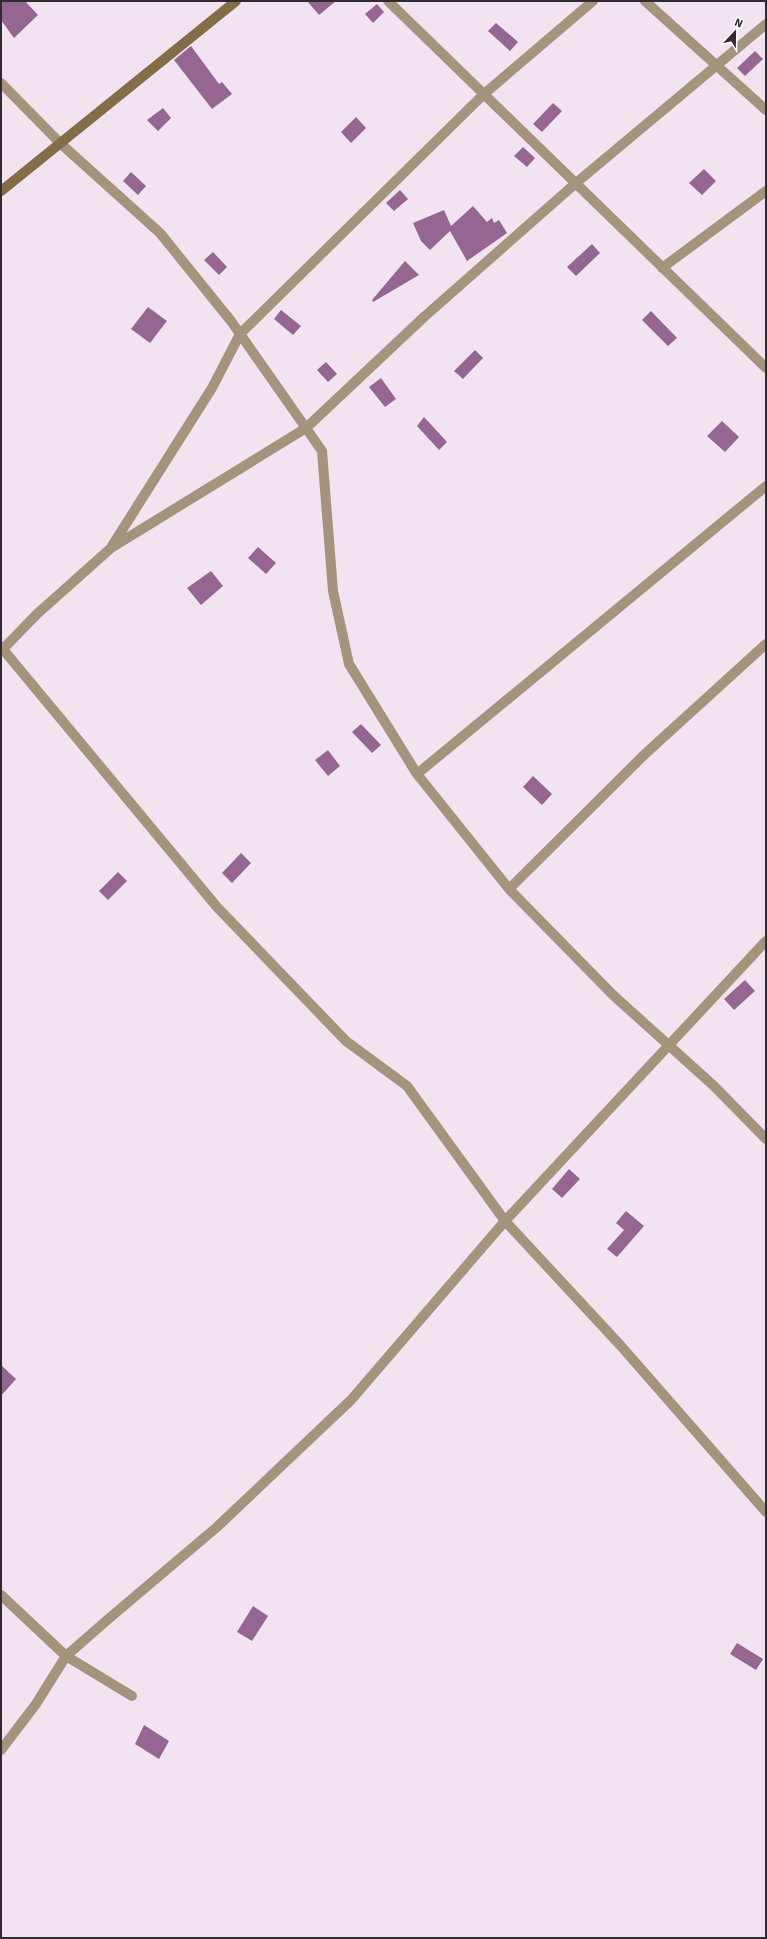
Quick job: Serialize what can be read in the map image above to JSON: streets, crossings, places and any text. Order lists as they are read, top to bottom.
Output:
{
  "north": "top"
}
